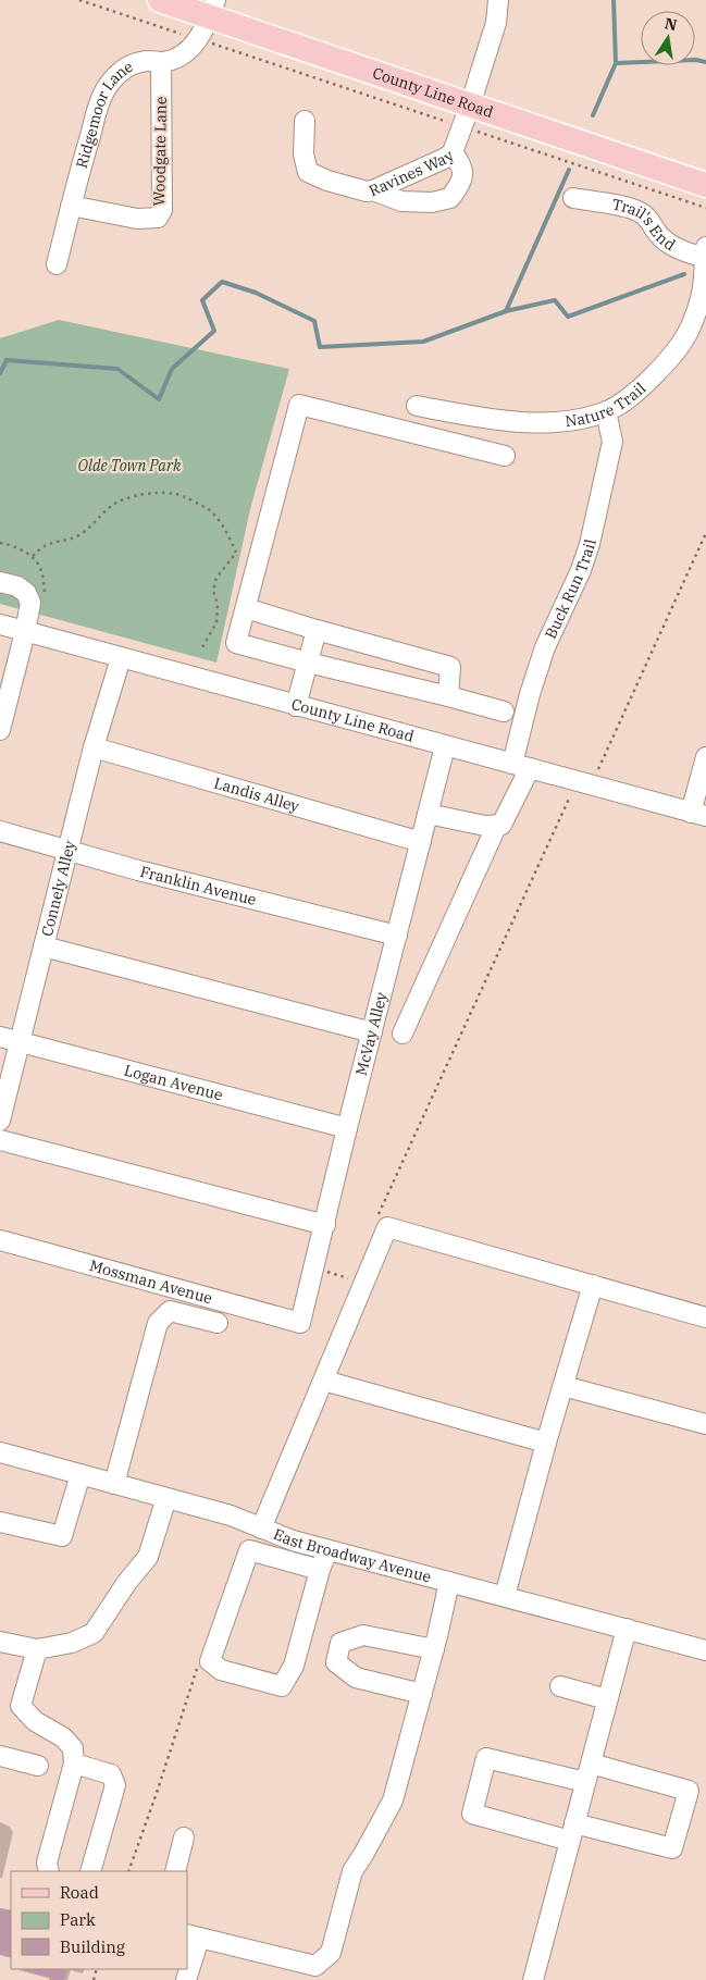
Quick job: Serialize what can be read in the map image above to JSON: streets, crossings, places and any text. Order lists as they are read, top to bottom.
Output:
{
  "streets": {
    "main road": ["County Line Road"],
    "street": [
      "Ridgemoor Lane",
      "Woodgate Lane",
      "Ravines Way",
      "Trail's End",
      "Nature Trail",
      "Buck Run Trail",
      "Landis Alley",
      "Franklin Avenue",
      "Connely Alley",
      "McVay Alley",
      "Logan Avenue",
      "Mossman Avenue",
      "East Broadway Avenue"
    ]
  },
  "crossings": [
    ["County Line Road", "Ridgemoor Lane"],
    ["County Line Road", "Ravines Way"],
    ["County Line Road", "Buck Run Trail"],
    ["County Line Road", "Connely Alley"],
    ["County Line Road", "McVay Alley"],
    ["Ridgemoor Lane", "Woodgate Lane"],
    ["Trail's End", "Nature Trail"],
    ["Nature Trail", "Buck Run Trail"],
    ["Landis Alley", "Connely Alley"],
    ["Landis Alley", "McVay Alley"],
    ["Franklin Avenue", "Connely Alley"],
    ["Franklin Avenue", "McVay Alley"],
    ["Connely Alley", "Logan Avenue"],
    ["McVay Alley", "Logan Avenue"],
    ["McVay Alley", "Mossman Avenue"]
  ],
  "parks": ["Olde Town Park"],
  "legend": ["Road", "Park", "Building"],
  "north": "top"
}
